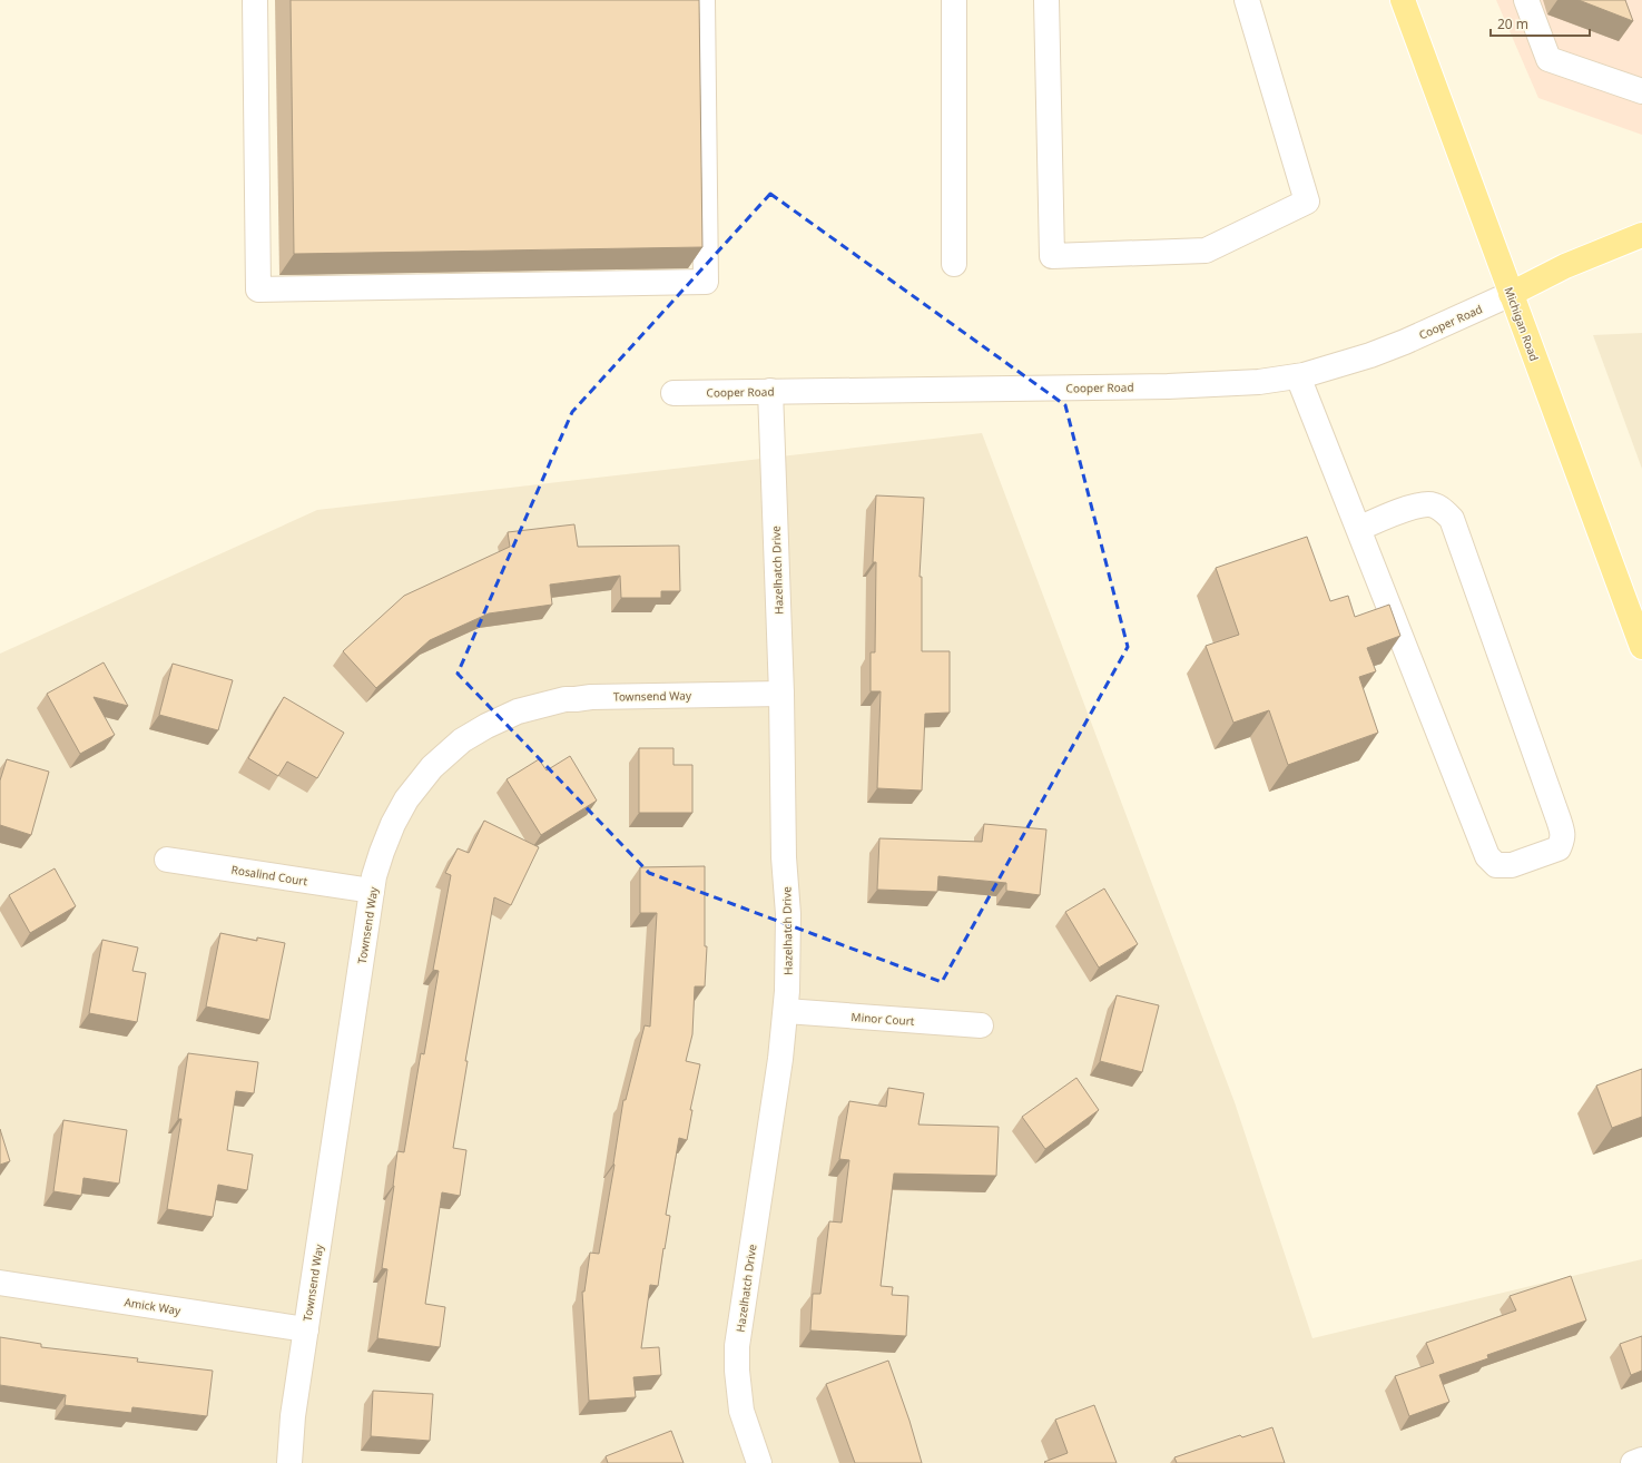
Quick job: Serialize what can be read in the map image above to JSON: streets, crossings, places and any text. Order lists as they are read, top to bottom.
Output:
{
  "streets": {
    "main road": ["Michigan Road"],
    "street": [
      "Cooper Road",
      "Hazelhatch Drive",
      "Townsend Way",
      "Rosalind Court",
      "Minor Court",
      "Amick Way"
    ]
  },
  "crossings": [
    ["Cooper Road", "Michigan Road"],
    ["Cooper Road", "Hazelhatch Drive"],
    ["Hazelhatch Drive", "Townsend Way"],
    ["Hazelhatch Drive", "Minor Court"],
    ["Townsend Way", "Rosalind Court"],
    ["Townsend Way", "Amick Way"]
  ],
  "scale_bar": "20 m"
}
